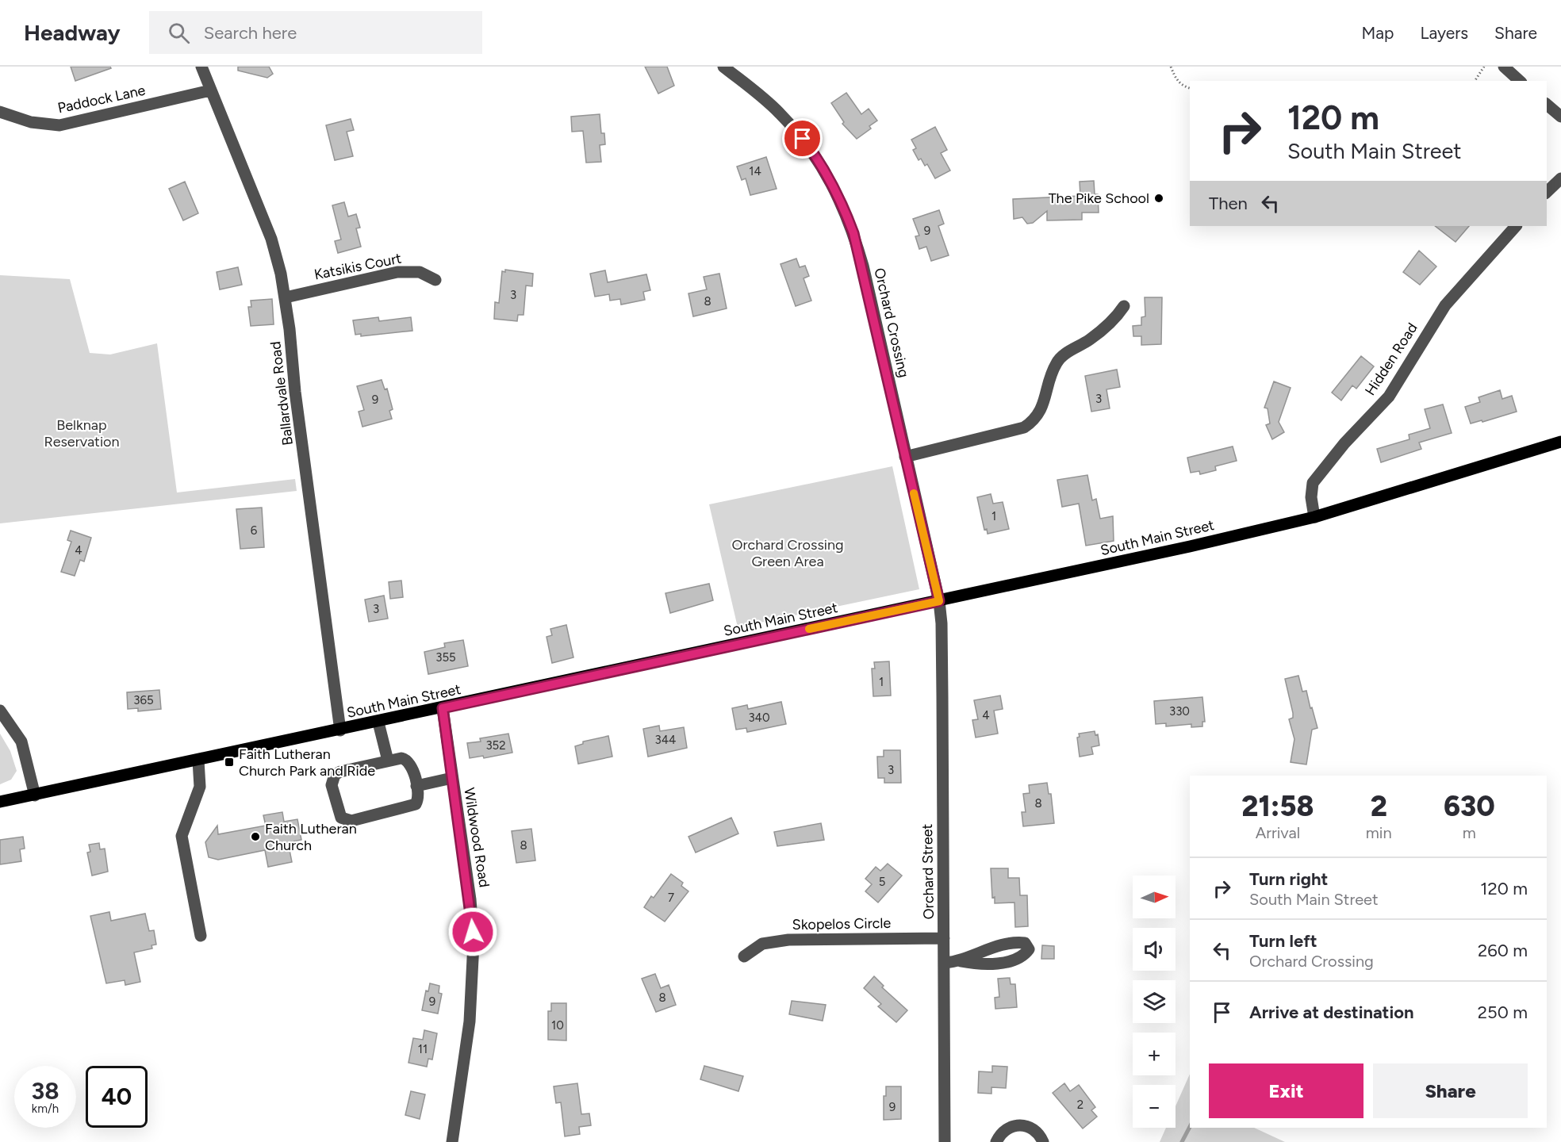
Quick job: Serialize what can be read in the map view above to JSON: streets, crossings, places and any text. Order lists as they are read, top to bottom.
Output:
{
  "streets": {
    "main road": ["South Main Street"],
    "street": [
      "Paddock Lane",
      "Katsikis Court",
      "Orchard Crossing",
      "Hidden Road",
      "Ballardvale Road",
      "Wildwood Road",
      "Orchard Street",
      "Skopelos Circle"
    ]
  },
  "crossings": [
    ["Paddock Lane", "Ballardvale Road"],
    ["Katsikis Court", "Ballardvale Road"],
    ["Orchard Crossing", "South Main Street"],
    ["Orchard Crossing", "Orchard Street"],
    ["Hidden Road", "South Main Street"],
    ["Ballardvale Road", "South Main Street"],
    ["South Main Street", "Wildwood Road"],
    ["South Main Street", "Orchard Street"],
    ["Orchard Street", "Skopelos Circle"]
  ],
  "parks": ["Belknap Reservation", "Orchard Crossing Green Area"],
  "places": {
    "other": ["The Pike School", "Faith Lutheran Church"],
    "transit": ["Faith Lutheran Church Park and Ride"]
  },
  "house_numbers": [
    "14",
    "9",
    "3",
    "8",
    "3",
    "9",
    "1",
    "6",
    "4",
    "3",
    "355",
    "1",
    "365",
    "330",
    "4",
    "340",
    "344",
    "352",
    "3",
    "8",
    "8",
    "5",
    "7",
    "8",
    "9",
    "10",
    "11",
    "2",
    "9"
  ],
  "north": "right",
  "page": {
    "header": "Headway",
    "search": "Search here",
    "nav": ["Map", "Layers", "Share"],
    "turn": ["120 m", "South Main Street"],
    "then": "Then",
    "eta": [
      "21:58",
      "Arrival",
      "2",
      "min",
      "630",
      "m"
    ],
    "list": [
      {
        "name": "Turn right",
        "note": "South Main Street",
        "value": "120 m"
      },
      {
        "name": "Turn left",
        "note": "Orchard Crossing",
        "value": "260 m"
      },
      {
        "name": "Arrive at destination",
        "value": "250 m"
      }
    ],
    "map_buttons": ["+", "−"],
    "buttons": ["Exit", "Share"],
    "speed": "38 km/h",
    "limit": "40"
  }
}
